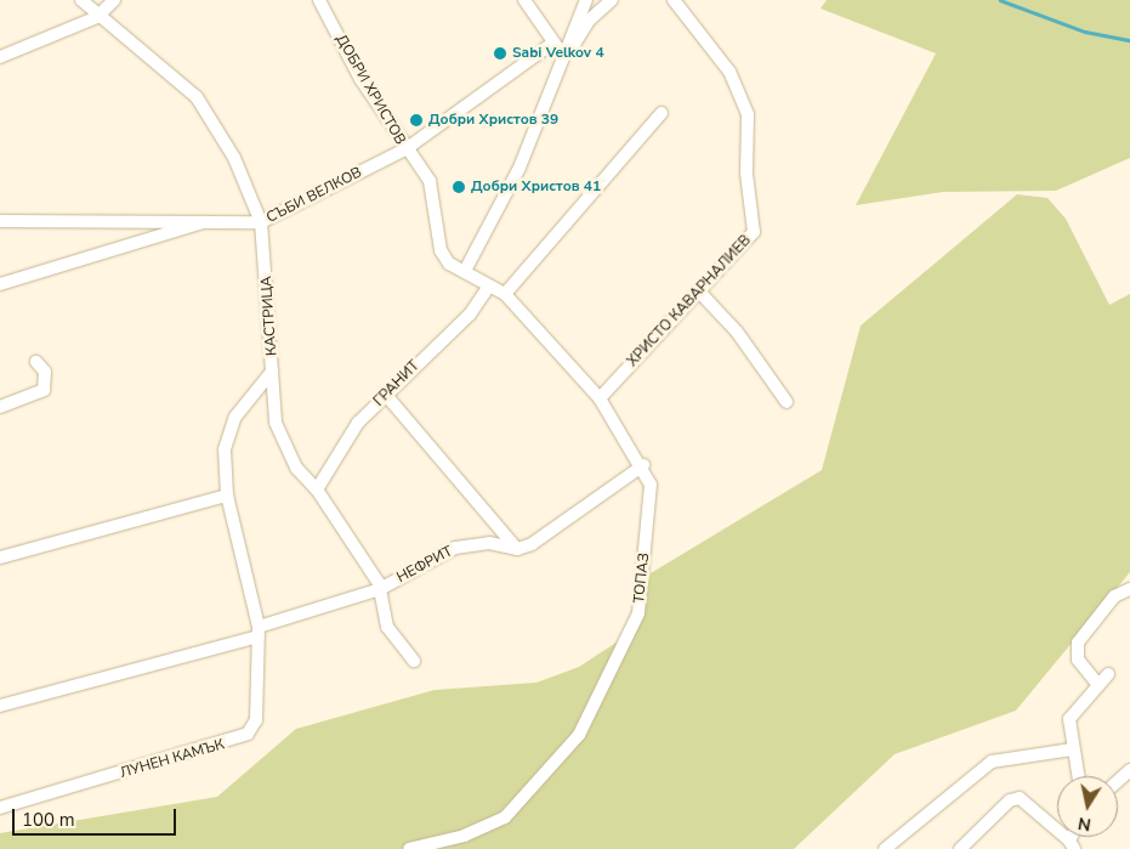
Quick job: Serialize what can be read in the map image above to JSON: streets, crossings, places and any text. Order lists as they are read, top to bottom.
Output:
{
  "streets": {
    "street": [
      "ДОБРИ ХРИСТОВ",
      "СЪБИ ВЕЛКОВ",
      "ХРИСТО КАВАРНАЛИЕВ",
      "КАСТРИЦА",
      "ГРАНИТ",
      "НЕФРИТ",
      "ТОПАЗ",
      "ЛУНЕН КАМЪК"
    ]
  },
  "crossings": [
    ["ДОБРИ ХРИСТОВ", "СЪБИ ВЕЛКОВ"],
    ["ДОБРИ ХРИСТОВ", "ТОПАЗ"],
    ["СЪБИ ВЕЛКОВ", "КАСТРИЦА"],
    ["ХРИСТО КАВАРНАЛИЕВ", "ТОПАЗ"],
    ["КАСТРИЦА", "ГРАНИТ"],
    ["КАСТРИЦА", "НЕФРИТ"],
    ["КАСТРИЦА", "ЛУНЕН КАМЪК"],
    ["ГРАНИТ", "ТОПАЗ"],
    ["НЕФРИТ", "ЛУНЕН КАМЪК"]
  ],
  "places": ["Sabi Velkov 4", "Добри Христов 39", "Добри Христов 41"],
  "scale_bar": "100 m",
  "north": "bottom"
}
